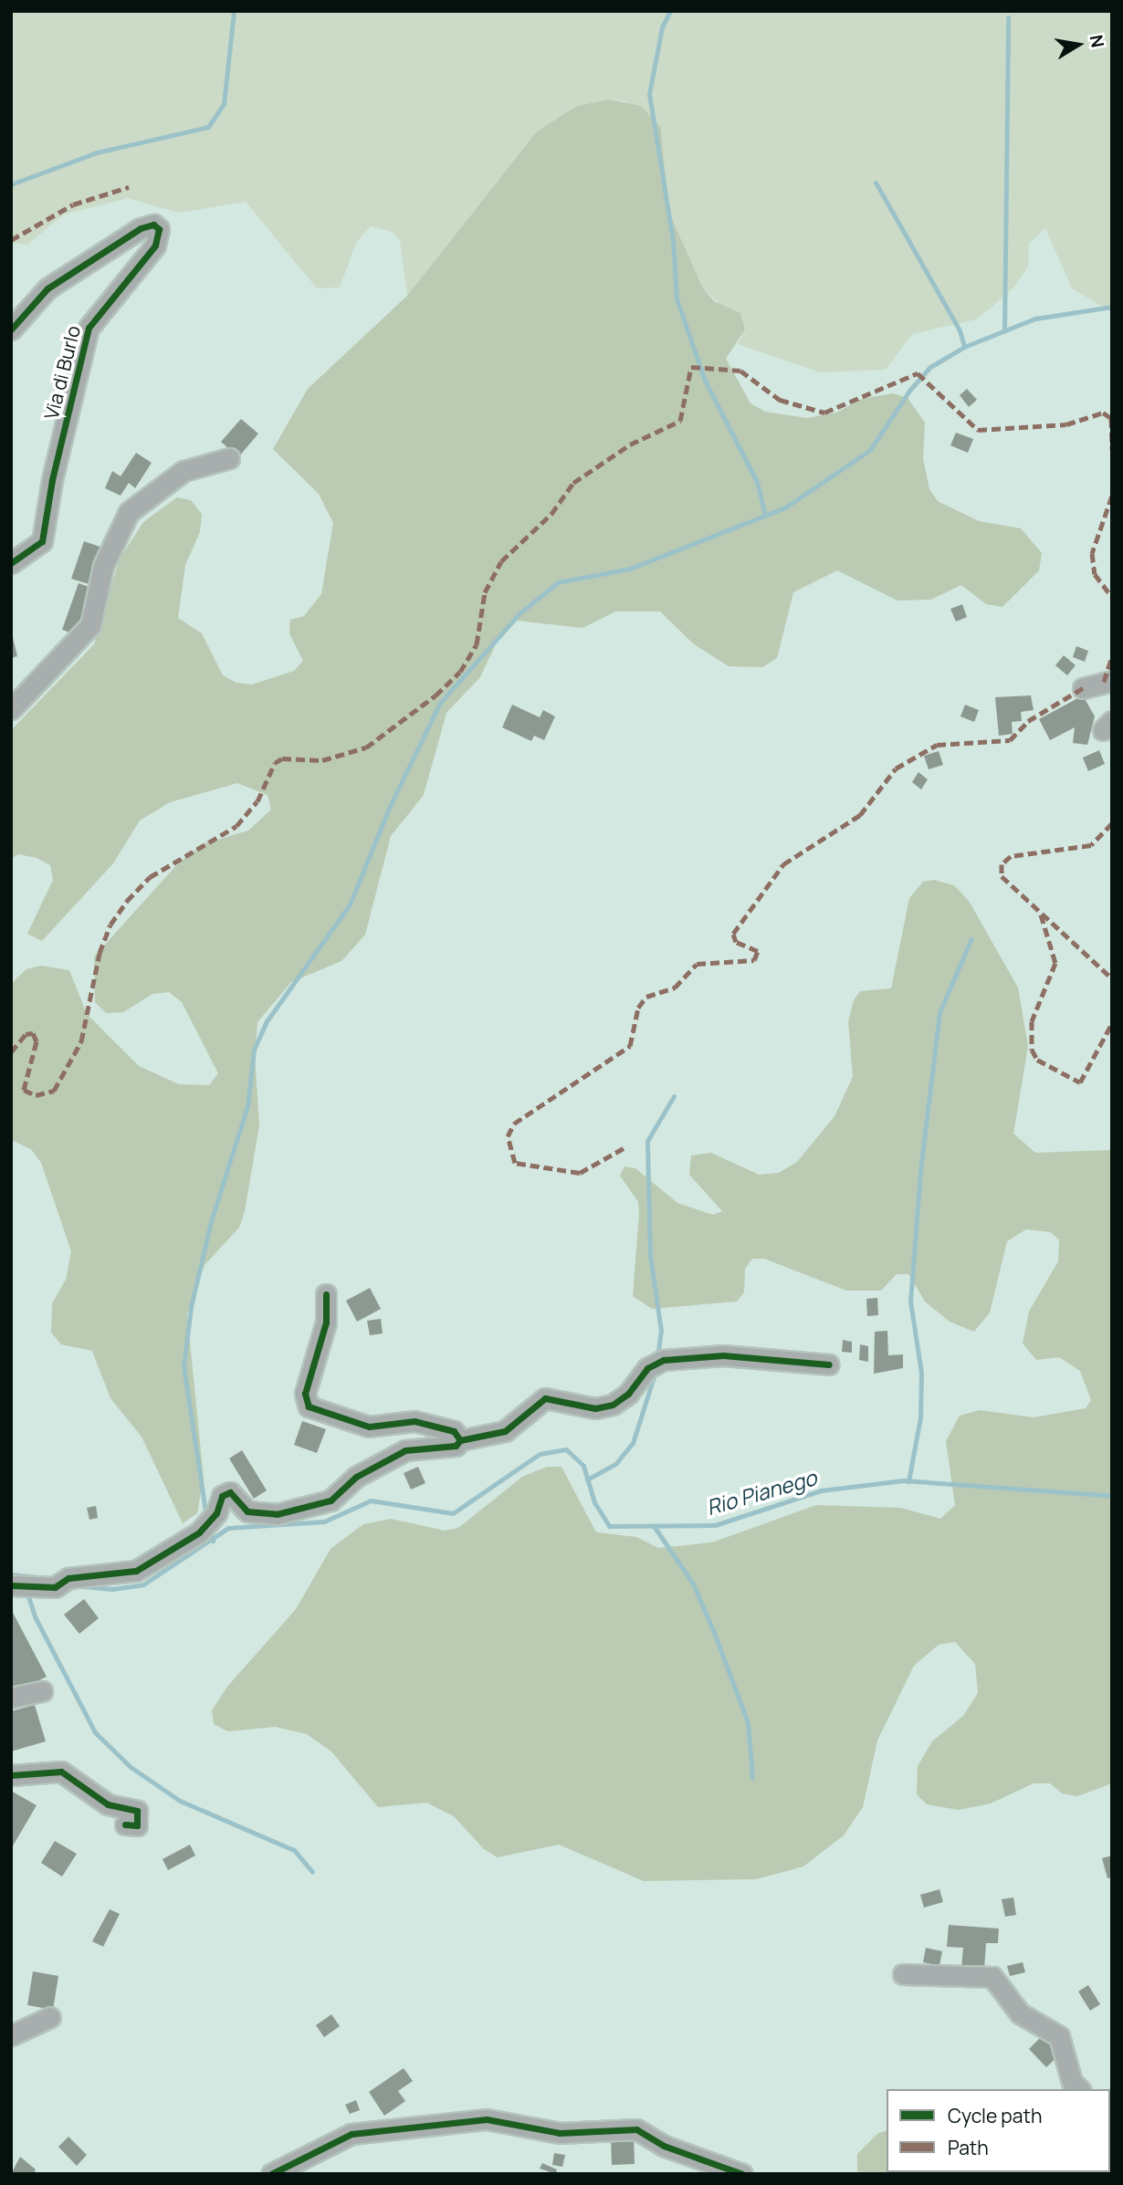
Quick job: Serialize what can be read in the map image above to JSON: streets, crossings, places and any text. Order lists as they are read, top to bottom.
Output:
{
  "streets": {
    "street": ["Via di Burlo"]
  },
  "water": ["Rio Pianego"],
  "legend": ["Cycle path", "Path"],
  "north": "right"
}
